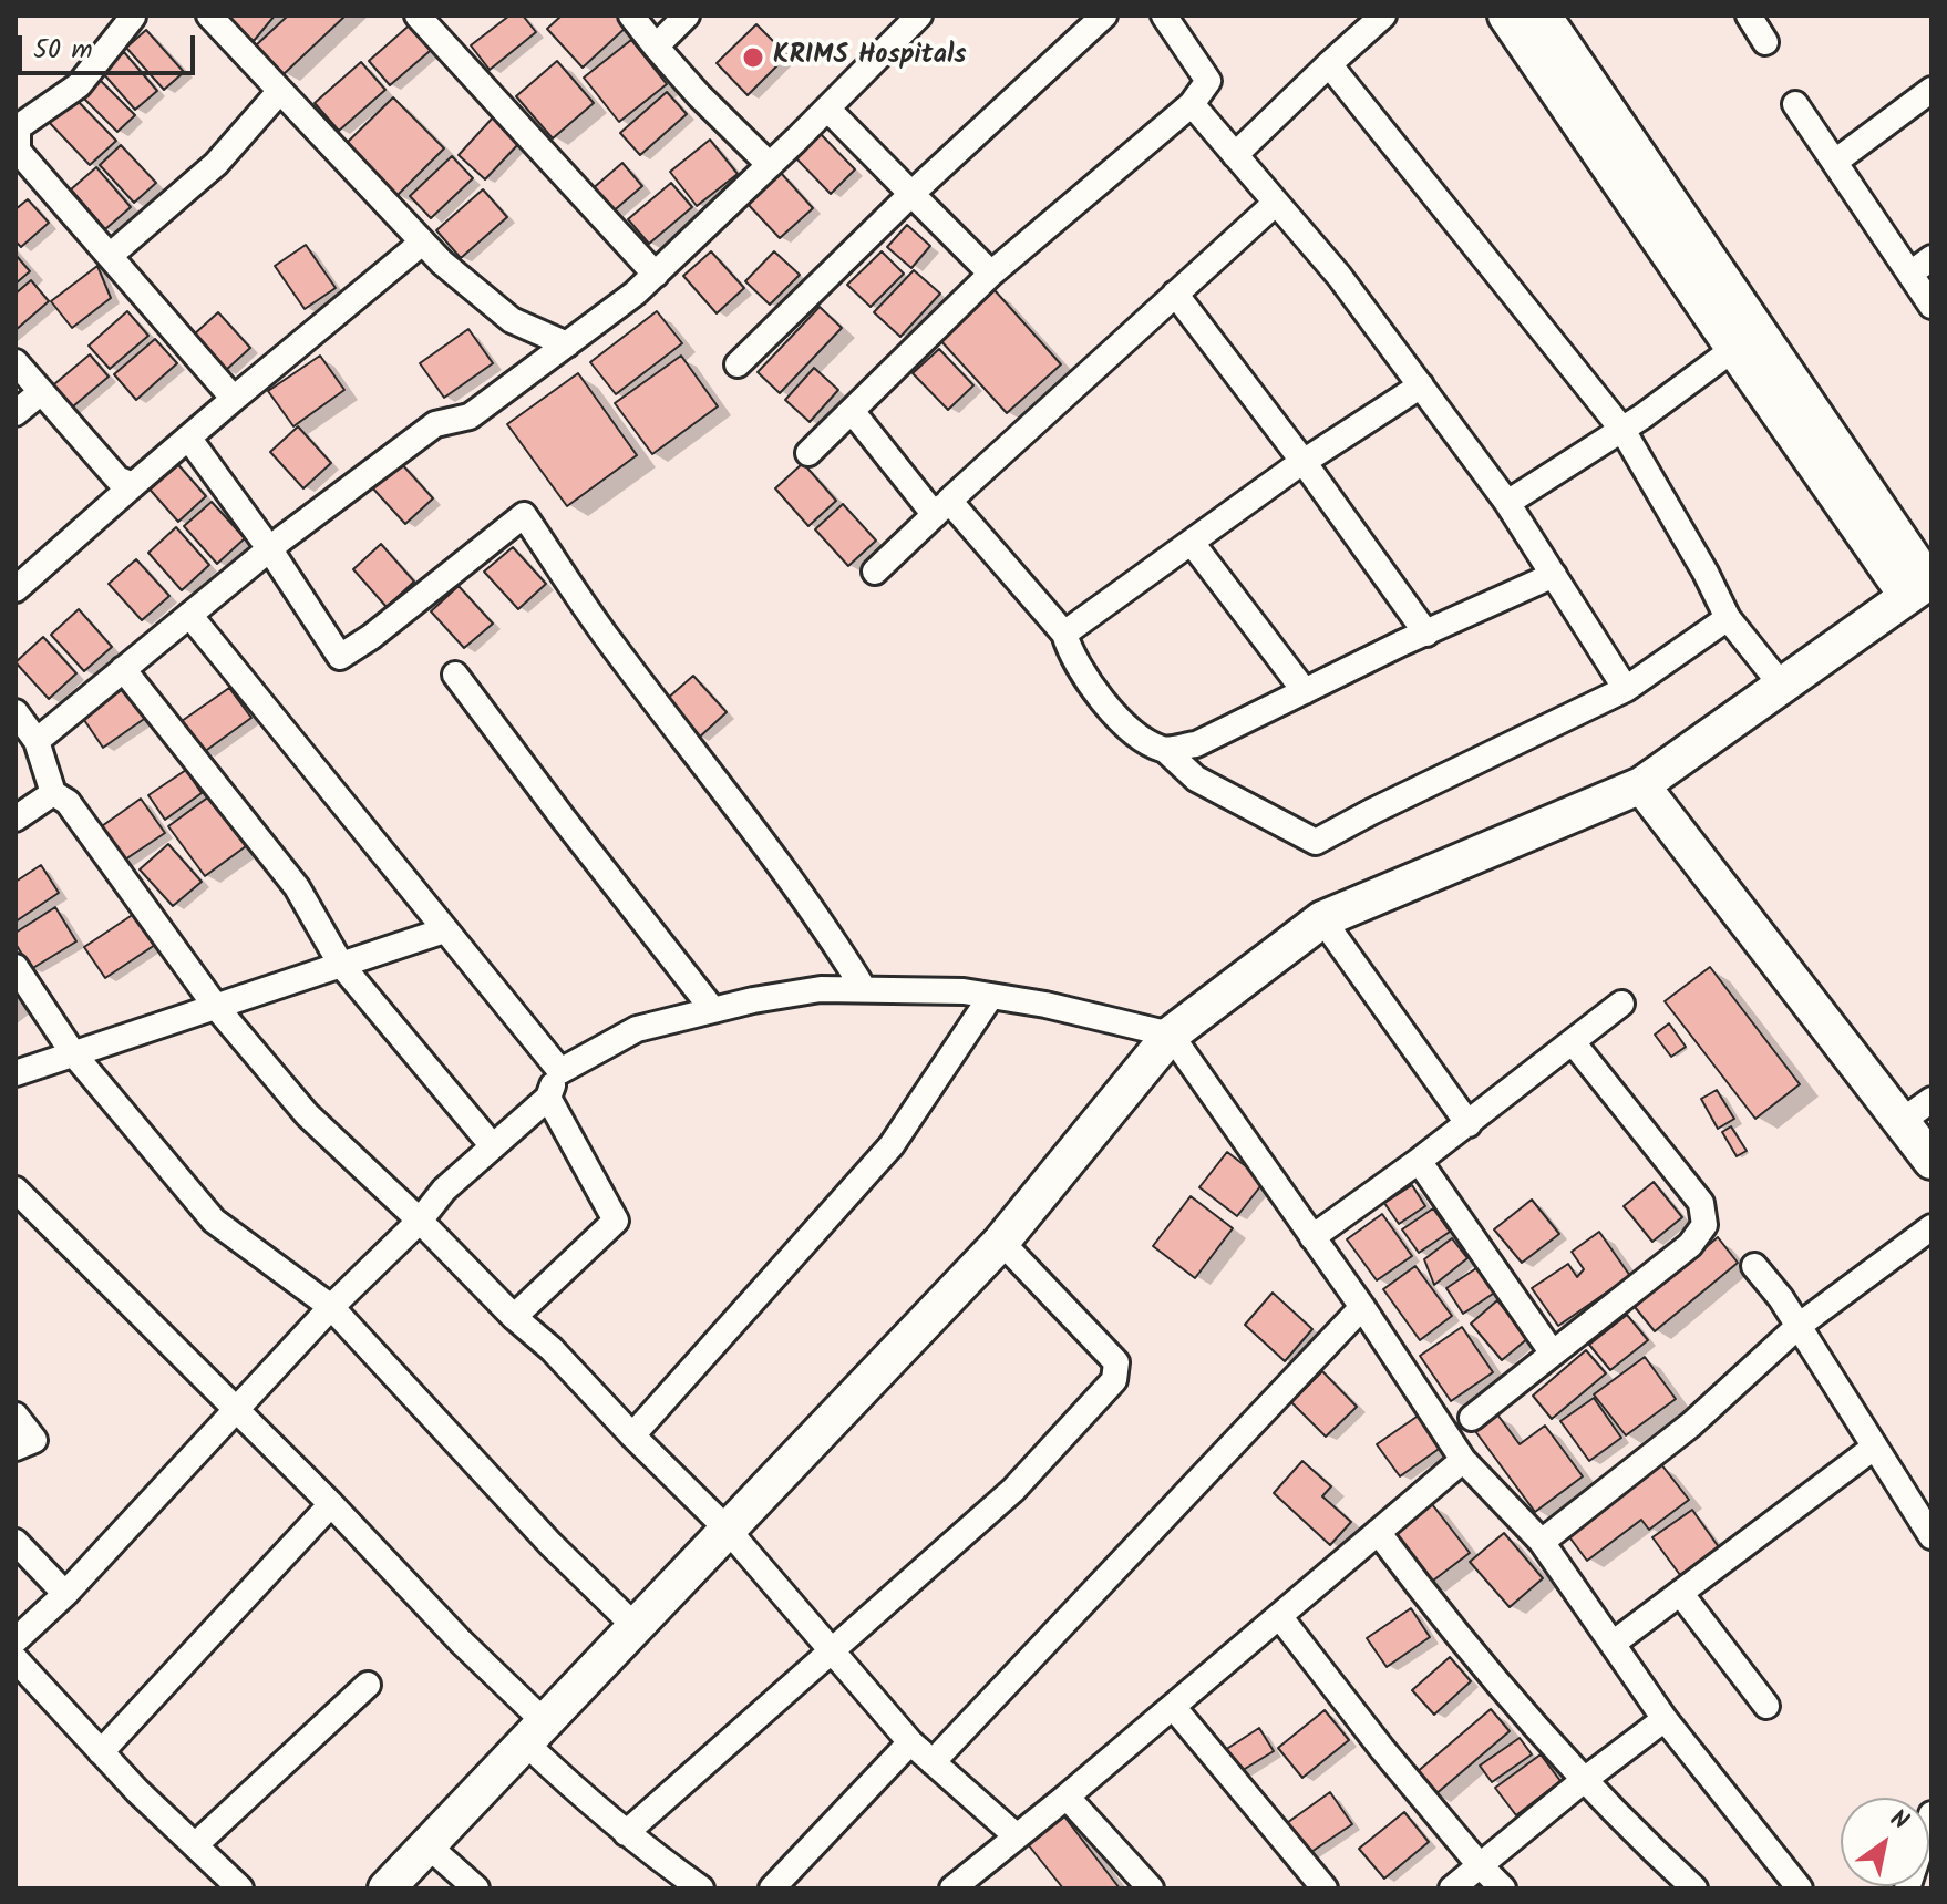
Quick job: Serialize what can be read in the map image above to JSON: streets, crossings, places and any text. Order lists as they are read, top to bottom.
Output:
{
  "places": ["KRIMS Hospitals"],
  "scale_bar": "50 m",
  "north": "top right"
}
